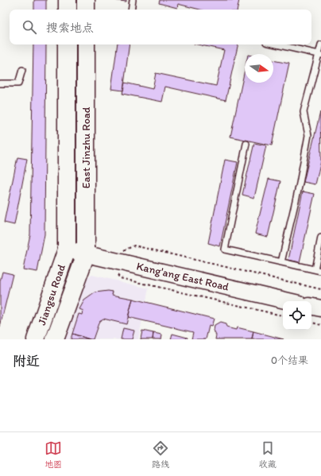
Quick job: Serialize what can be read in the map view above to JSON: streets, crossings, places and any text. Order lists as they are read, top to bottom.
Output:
{
  "streets": {
    "highway": ["East Jinzhu Road", "Jiangsu Road"],
    "main road": ["Kang'ang East Road"]
  },
  "crossings": [
    ["East Jinzhu Road", "Kang'ang East Road"],
    ["East Jinzhu Road", "Jiangsu Road"],
    ["Kang'ang East Road", "Jiangsu Road"]
  ],
  "north": "right",
  "page": {
    "search": "搜索地点",
    "heading": ["附近", "0个结果"],
    "nav": ["地图", "路线", "收藏"]
  }
}
